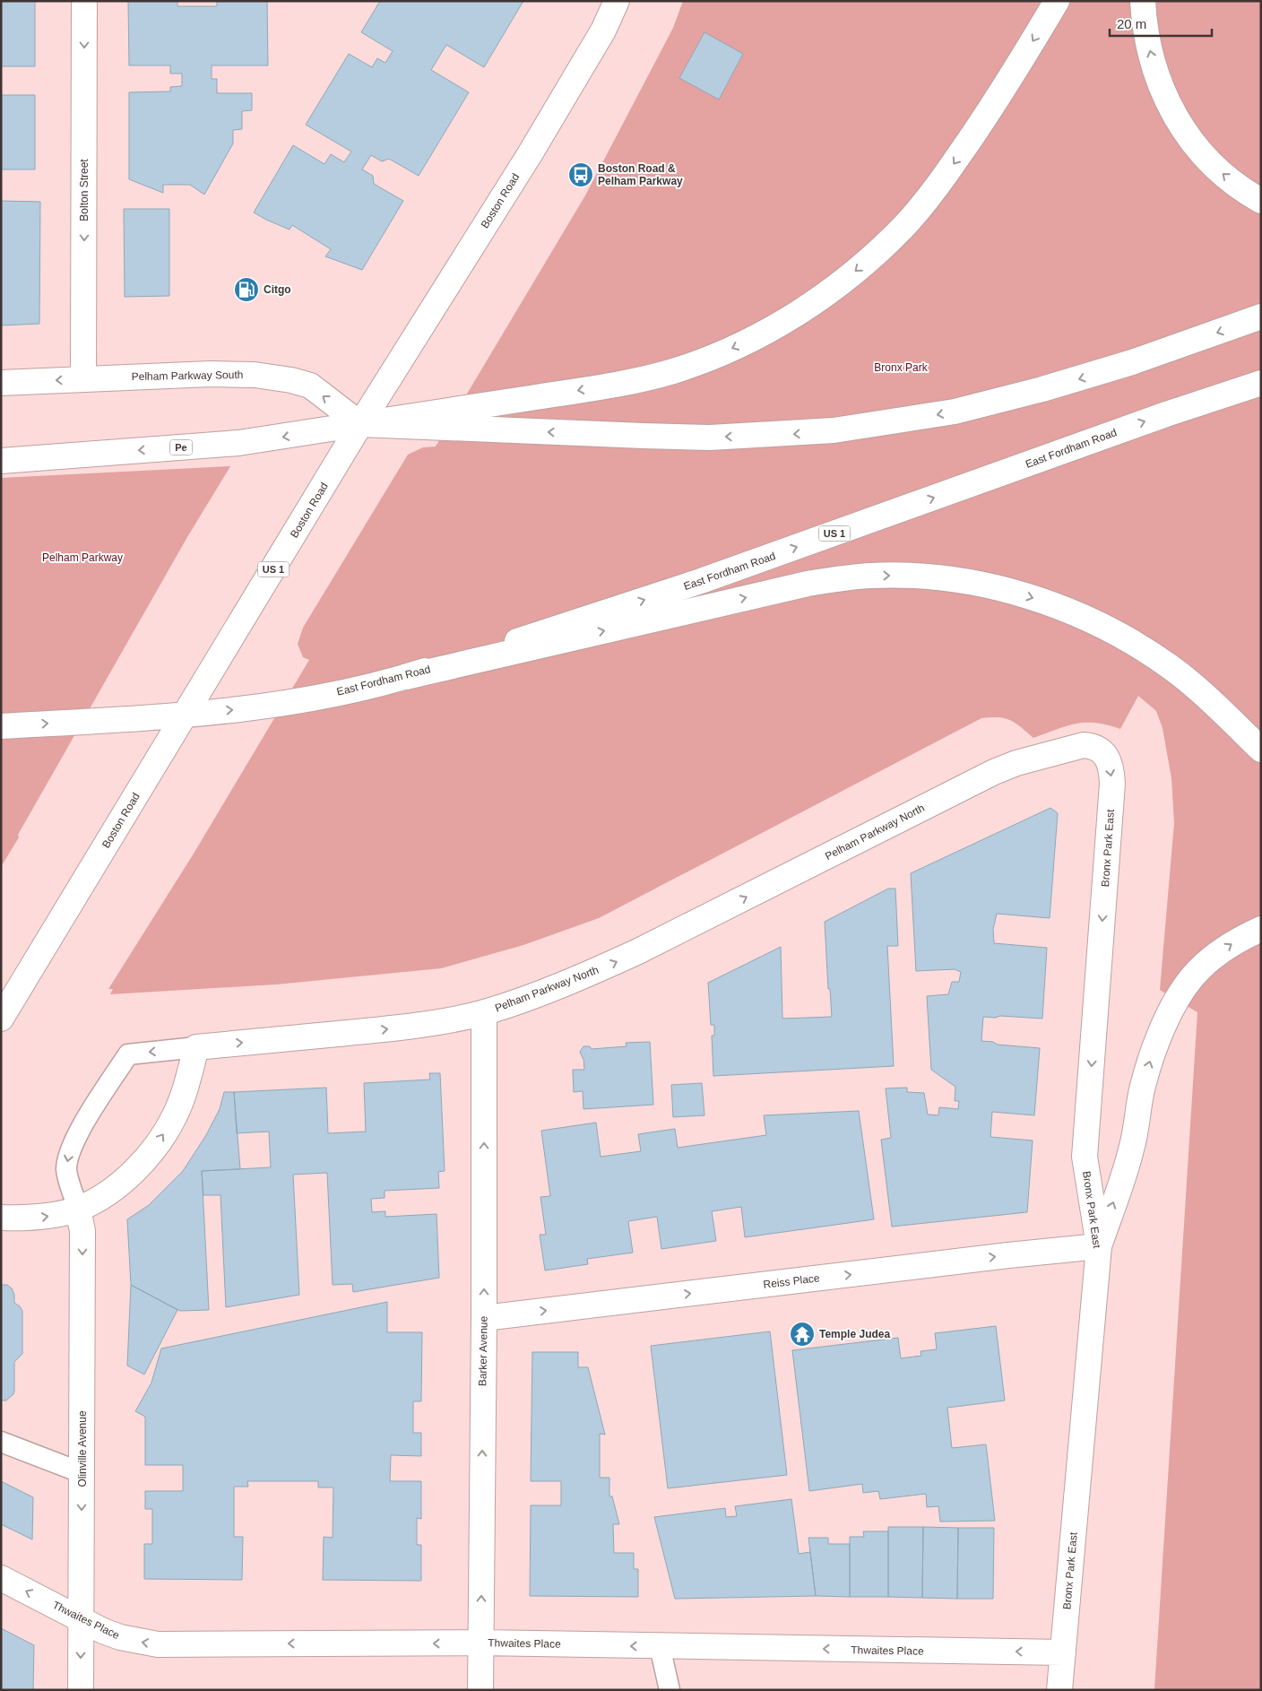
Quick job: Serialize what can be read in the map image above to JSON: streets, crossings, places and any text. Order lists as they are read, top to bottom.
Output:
{
  "streets": {
    "main road": [
      "Bolton Street",
      "Boston Road",
      "Pelham Parkway South",
      "Pe",
      "East Fordham Road",
      "US 1",
      "Pelham Parkway North",
      "Bronx Park East",
      "Reiss Place",
      "Barker Avenue",
      "Olinville Avenue",
      "Thwaites Place"
    ]
  },
  "crossings": [
    ["Bolton Street", "Pelham Parkway South"],
    ["Boston Road", "Pelham Parkway South"],
    ["Boston Road", "Pe"],
    ["Boston Road", "East Fordham Road"],
    ["Pelham Parkway South", "Pe"],
    ["Pelham Parkway North", "Bronx Park East"],
    ["Pelham Parkway North", "Barker Avenue"],
    ["Bronx Park East", "Reiss Place"],
    ["Bronx Park East", "Thwaites Place"],
    ["Reiss Place", "Barker Avenue"],
    ["Barker Avenue", "Thwaites Place"],
    ["Olinville Avenue", "Thwaites Place"]
  ],
  "one_way": [
    "Bolton Street",
    "Pelham Parkway North",
    "Bronx Park East",
    "Reiss Place",
    "Barker Avenue",
    "Olinville Avenue",
    "Thwaites Place"
  ],
  "parks": ["Bronx Park", "Pelham Parkway"],
  "places": {
    "bus stop": ["Boston Road & Pelham Parkway"],
    "fuel station": ["Citgo"],
    "temple": ["Temple Judea"]
  },
  "scale_bar": "20 m"
}
